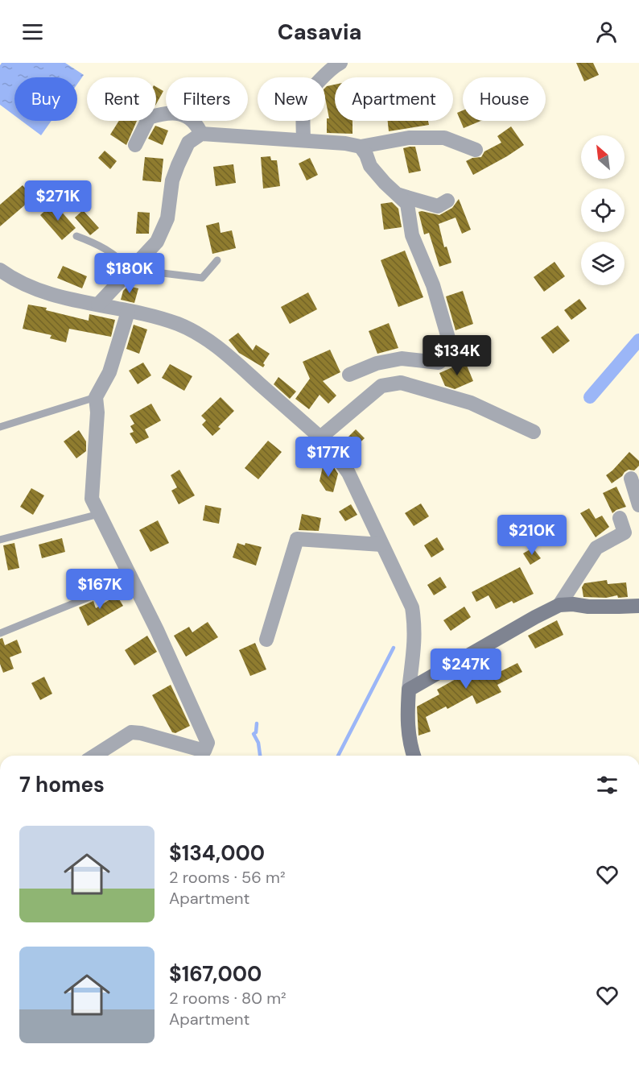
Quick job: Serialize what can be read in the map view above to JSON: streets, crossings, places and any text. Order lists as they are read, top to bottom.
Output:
{
  "north": "top left",
  "page": {
    "header": "Casavia",
    "chip": [
      "Buy",
      "Rent",
      "Filters",
      "New",
      "Apartment",
      "House"
    ],
    "price": [
      "$271K",
      "$180K",
      "$134K",
      "$177K",
      "$210K",
      "$167K",
      "$247K"
    ],
    "heading": "7 homes",
    "list": [
      {
        "name": "$134,000",
        "note": "2 rooms · 56 m² · Apartment"
      },
      {
        "name": "$167,000",
        "note": "2 rooms · 80 m² · Apartment"
      }
    ]
  }
}
